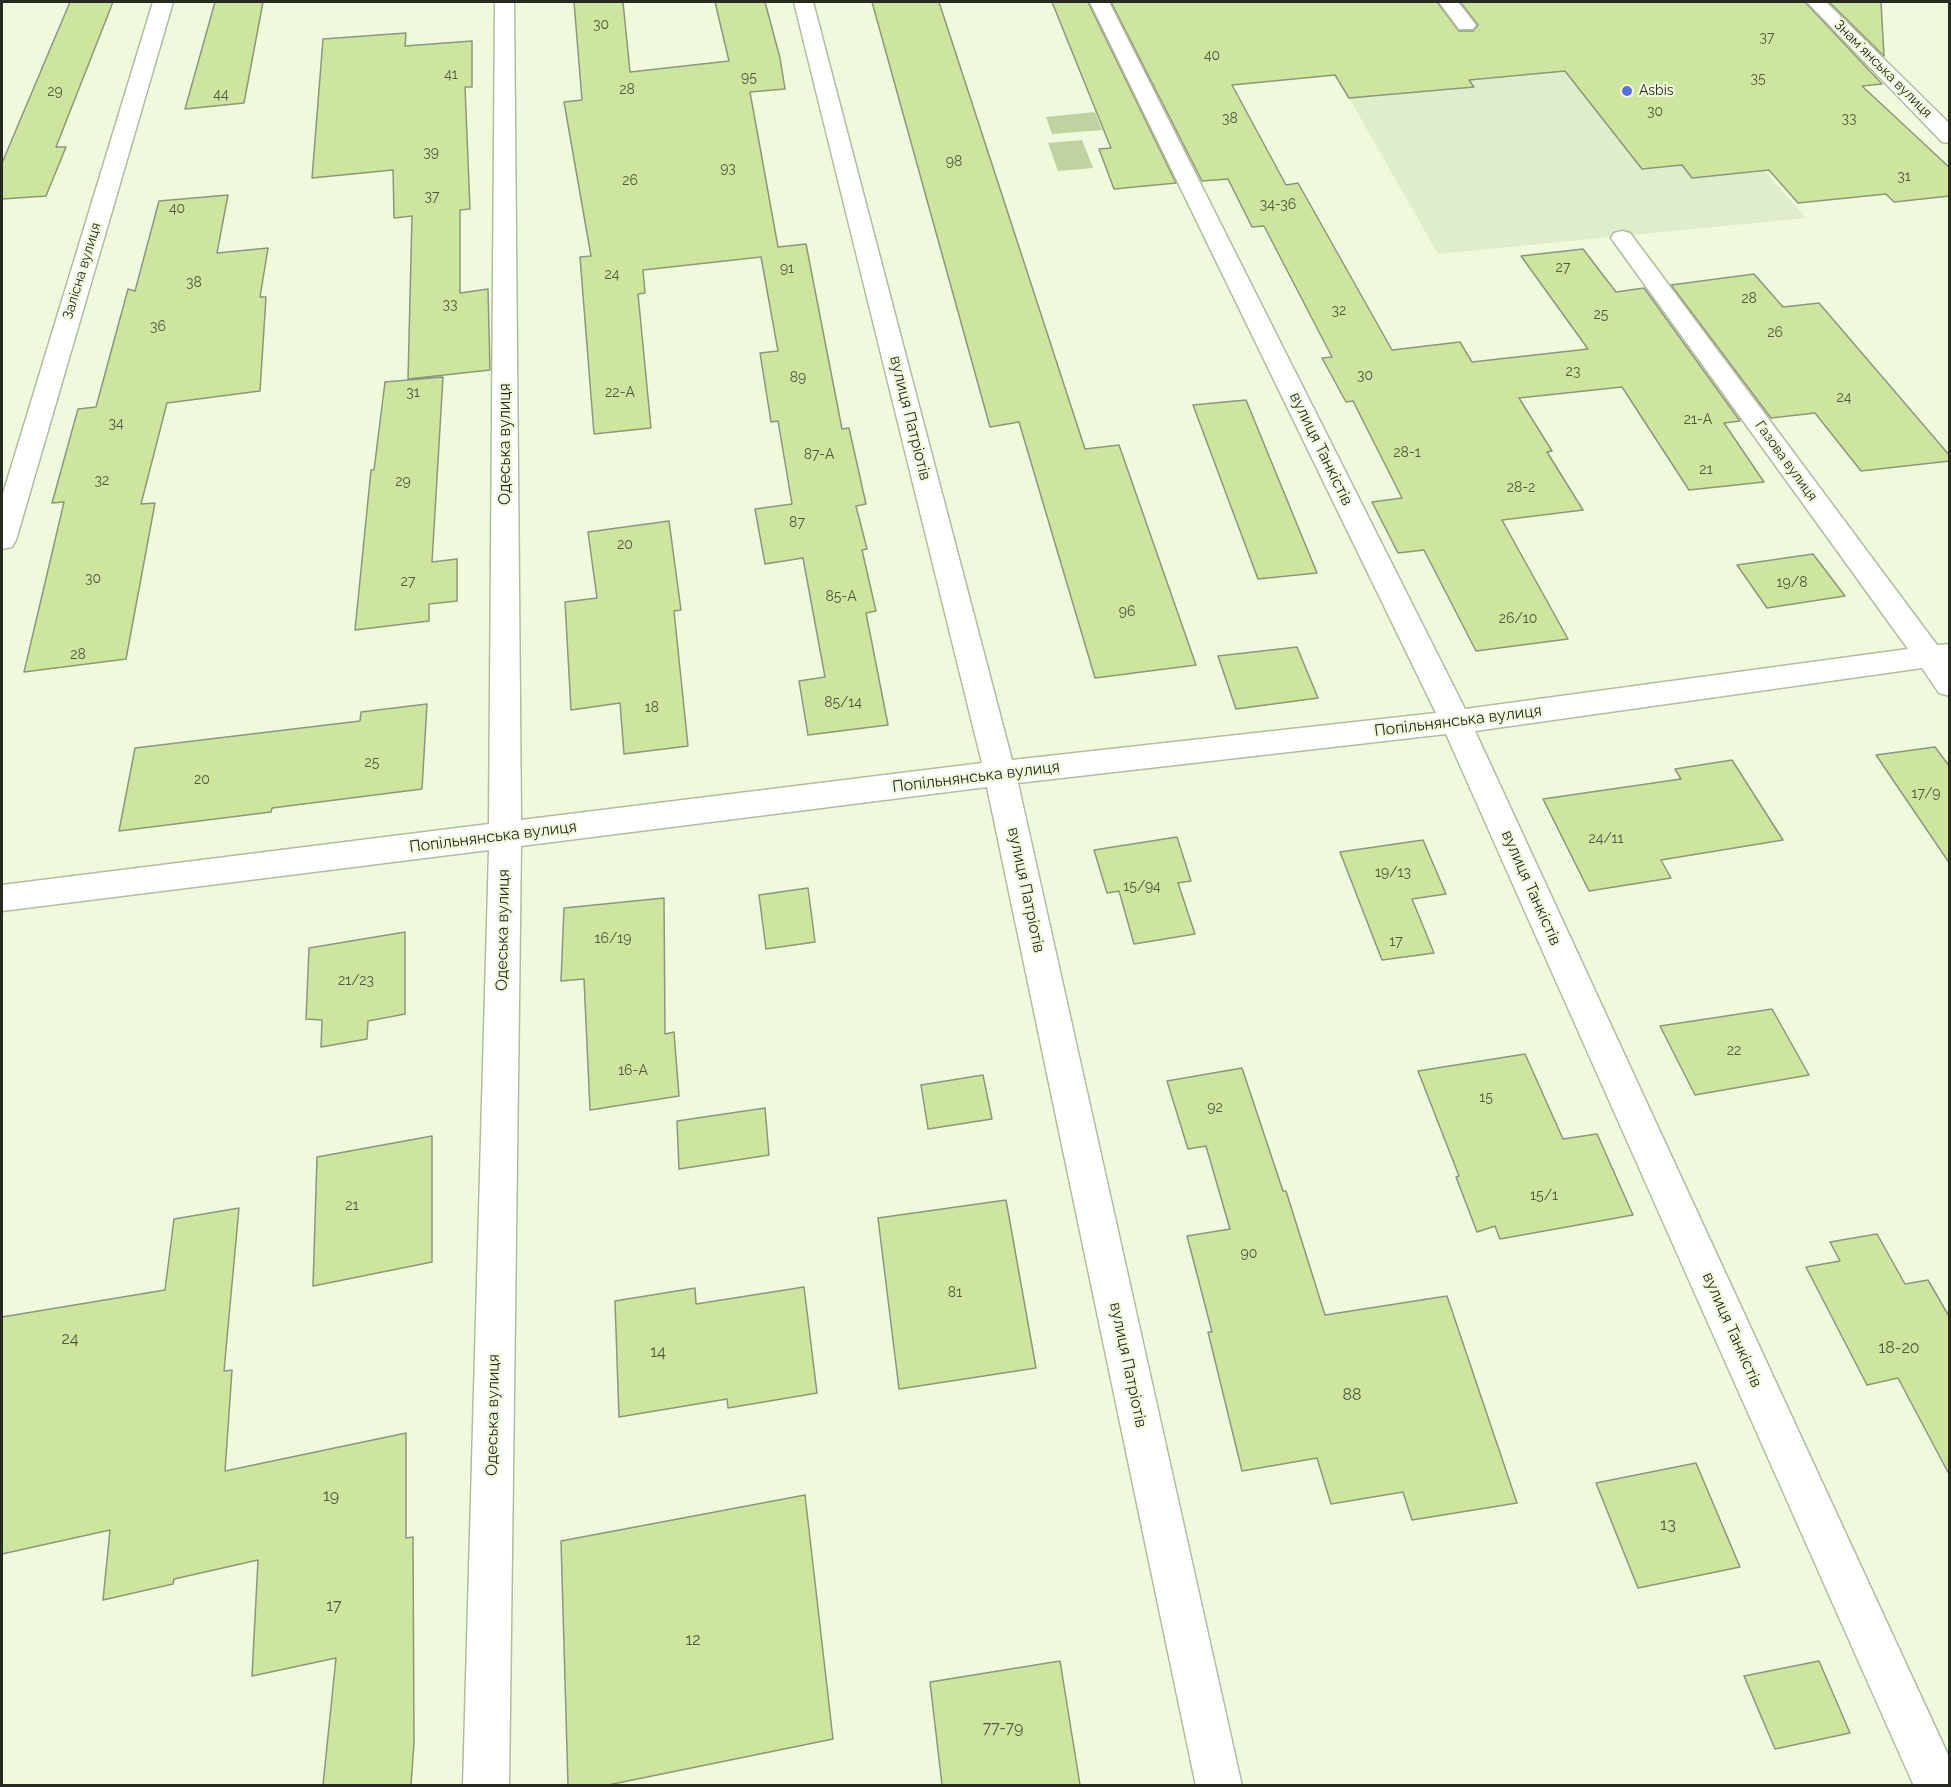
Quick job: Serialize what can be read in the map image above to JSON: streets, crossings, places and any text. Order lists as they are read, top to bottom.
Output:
{
  "streets": {
    "street": [
      "Знамʼянська вулиця",
      "Залісна вулиця",
      "вулиця Патріотів",
      "Одеська вулиця",
      "вулиця Танкістів",
      "Газова вулиця",
      "Попільнянська вулиця"
    ]
  },
  "crossings": [
    ["вулиця Патріотів", "Попільнянська вулиця"],
    ["Одеська вулиця", "Попільнянська вулиця"],
    ["вулиця Танкістів", "Попільнянська вулиця"],
    ["Газова вулиця", "Попільнянська вулиця"]
  ],
  "places": ["Asbis"],
  "house_numbers": [
    "30",
    "37",
    "40",
    "41",
    "95",
    "35",
    "28",
    "29",
    "44",
    "30",
    "38",
    "33",
    "39",
    "98",
    "93",
    "31",
    "26",
    "37",
    "34-36",
    "40",
    "27",
    "91",
    "24",
    "38",
    "28",
    "33",
    "32",
    "25",
    "36",
    "26",
    "23",
    "30",
    "89",
    "31",
    "22-А",
    "24",
    "21-А",
    "34",
    "28-1",
    "87-А",
    "21",
    "32",
    "29",
    "28-2",
    "87",
    "20",
    "30",
    "27",
    "19/8",
    "85-А",
    "96",
    "26/10",
    "28",
    "85/14",
    "18",
    "25",
    "20",
    "17/9",
    "24/11",
    "19/13",
    "15/94",
    "16/19",
    "17",
    "21/23",
    "22",
    "16-А",
    "15",
    "92",
    "15/1",
    "21",
    "90",
    "81",
    "24",
    "18-20",
    "14",
    "88",
    "19",
    "13",
    "17",
    "12",
    "77-79"
  ]
}
